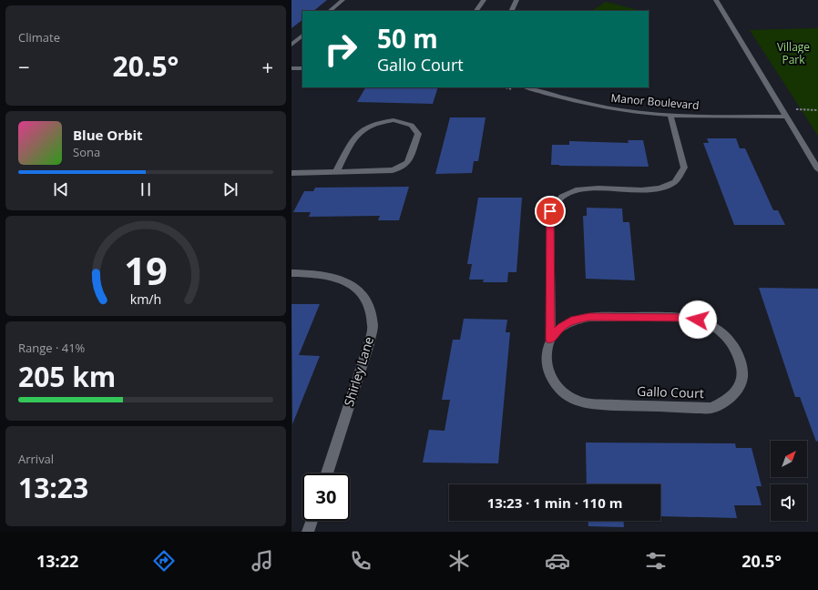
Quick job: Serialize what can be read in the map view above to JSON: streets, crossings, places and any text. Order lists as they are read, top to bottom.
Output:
{
  "streets": {
    "street": ["Manor Boulevard", "Shirley Lane", "Gallo Court"]
  },
  "crossings": [
    ["Manor Boulevard", "Gallo Court"]
  ],
  "parks": ["Village Park"],
  "north": "top right",
  "page": {
    "tile": [
      "Climate",
      ["Range · 41%", "205 km"],
      ["Arrival", "13:23"]
    ],
    "turn": ["50 m", "Gallo Court"],
    "heat": ["−", "20.5°", "+"],
    "song": ["Blue Orbit", "Sona"],
    "limit": "30",
    "trip": "13:23 · 1 min · 110 m",
    "tabs": ["13:22", "20.5°"],
    "gauge": ["19", "km/h"]
  }
}
